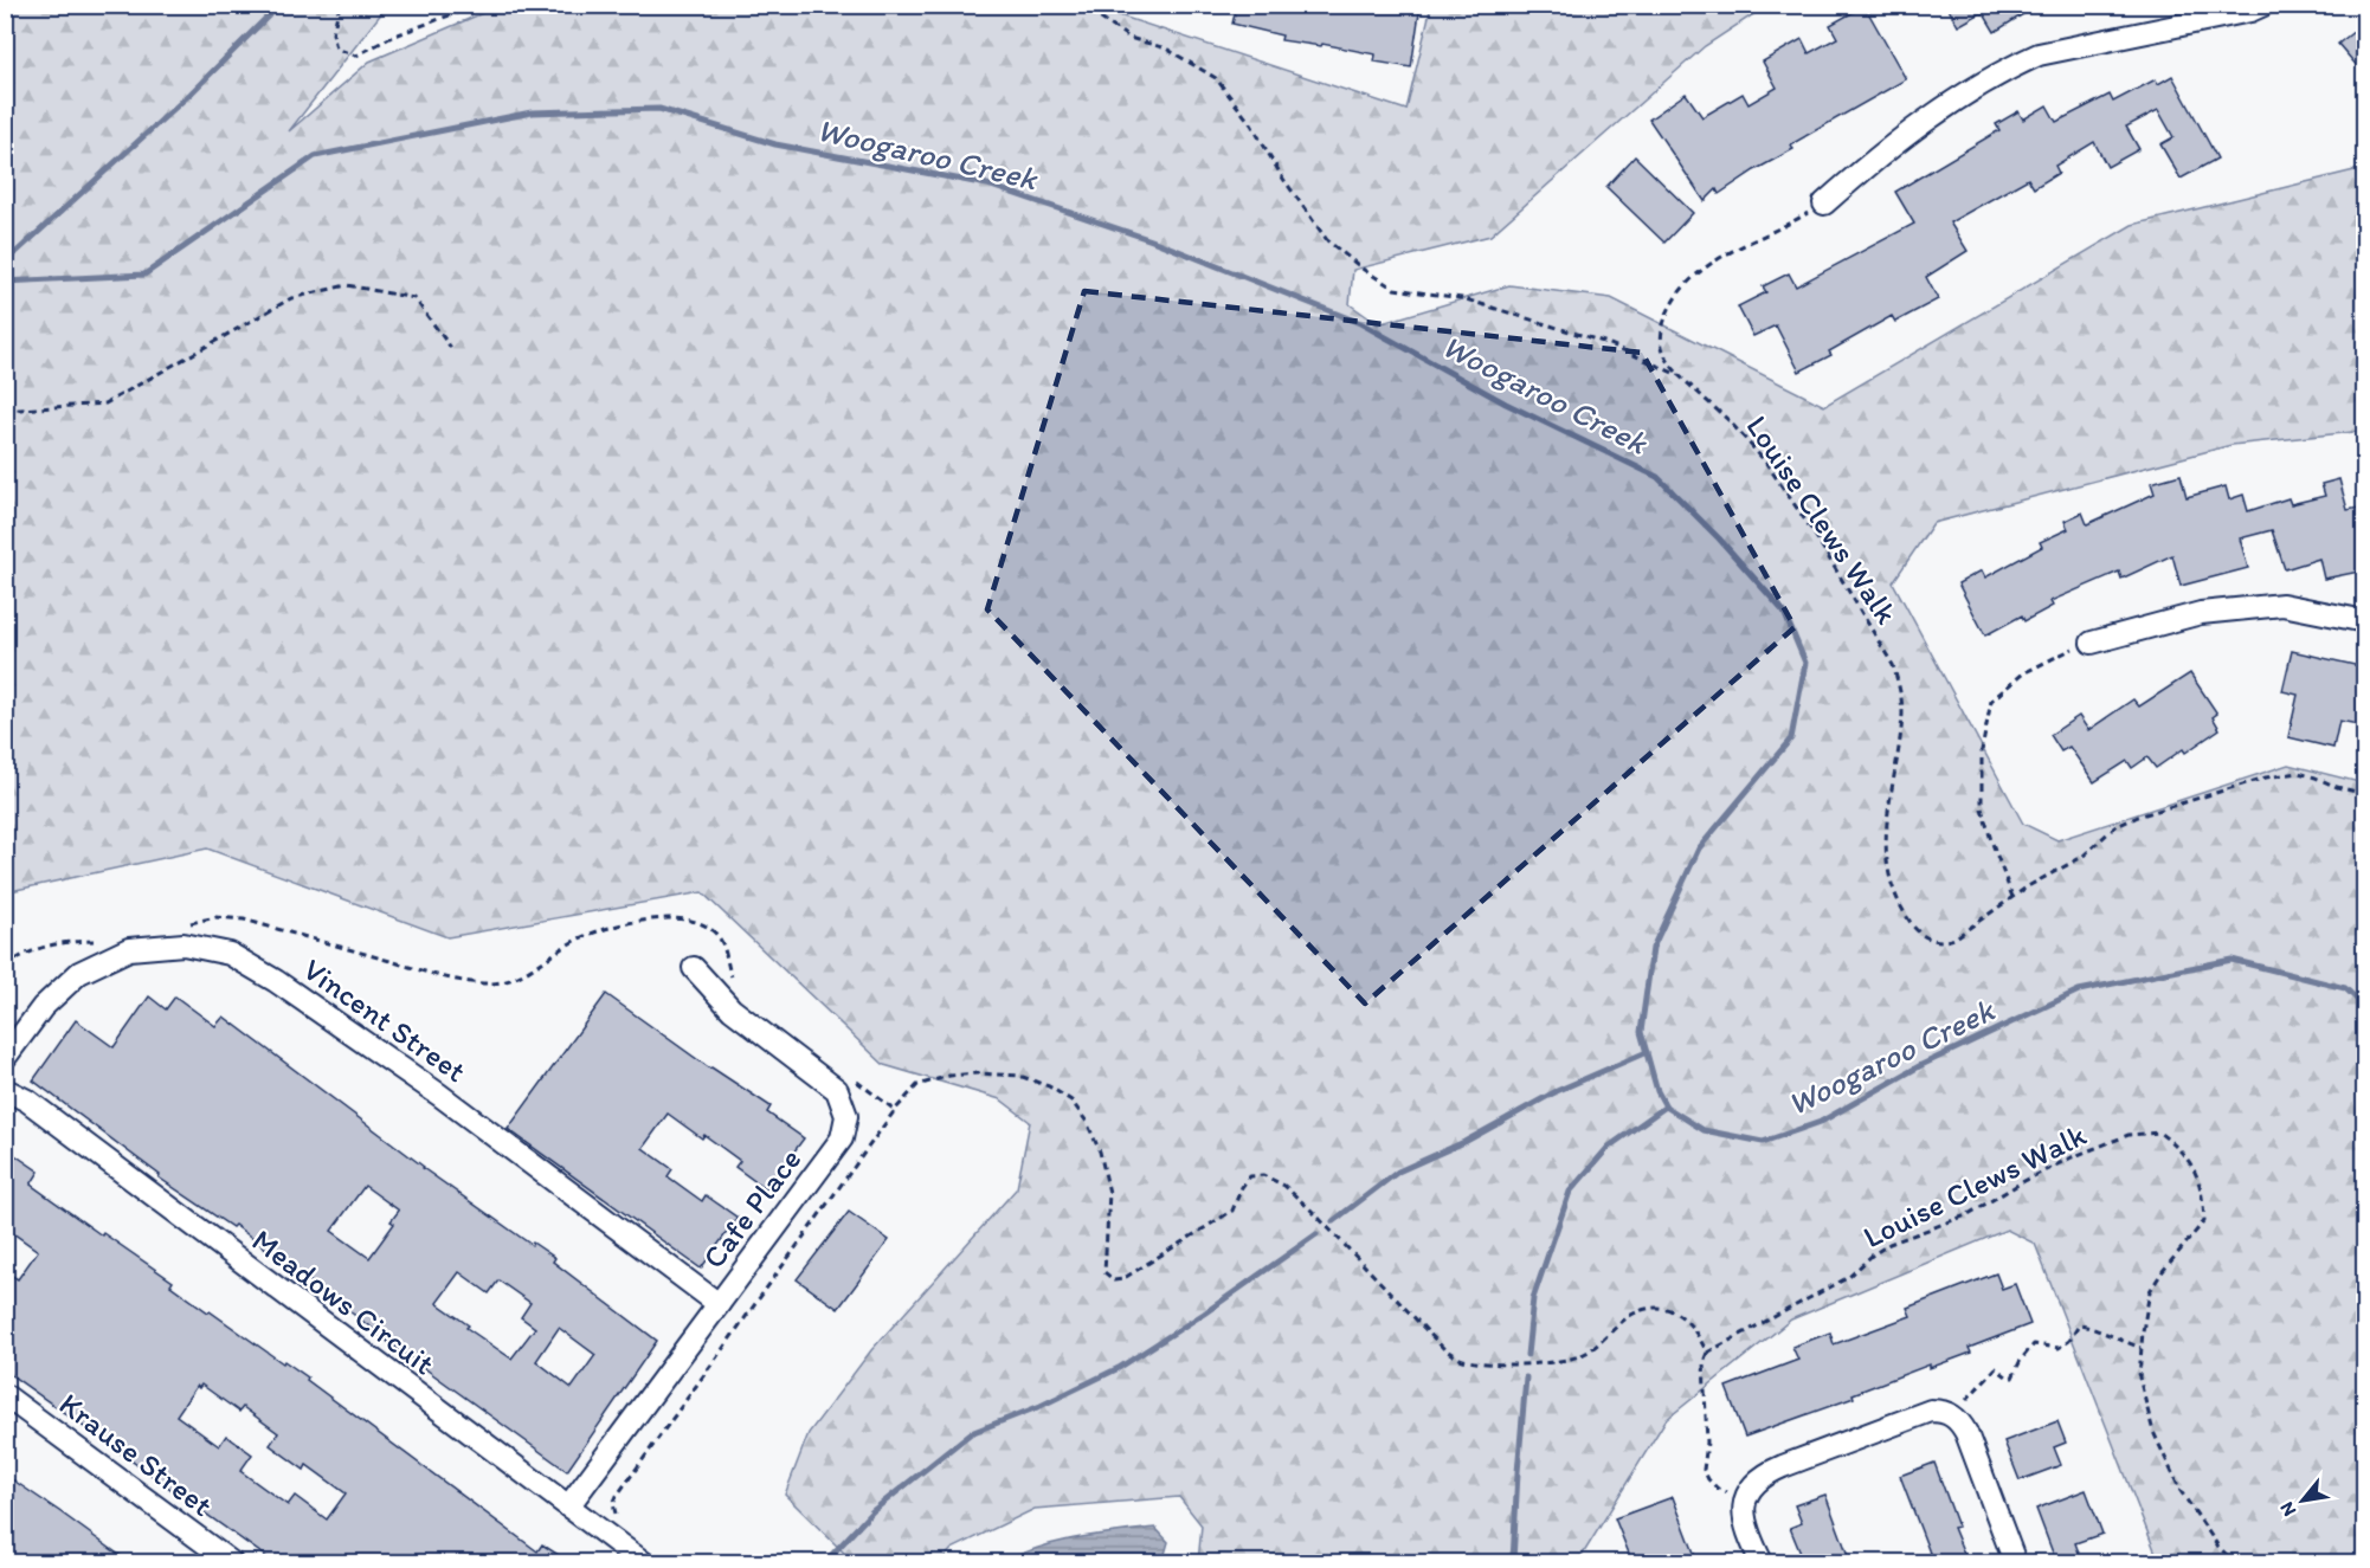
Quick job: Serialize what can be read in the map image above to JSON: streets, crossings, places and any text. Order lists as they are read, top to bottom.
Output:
{
  "streets": {
    "street": [
      "Vincent Street",
      "Cafe Place",
      "Meadows Circuit",
      "Krause Street"
    ],
    "path": ["Louise Clews Walk"]
  },
  "crossings": [
    ["Vincent Street", "Cafe Place"],
    ["Cafe Place", "Meadows Circuit"]
  ],
  "water": ["Woogaroo Creek"],
  "north": "bottom left"
}
